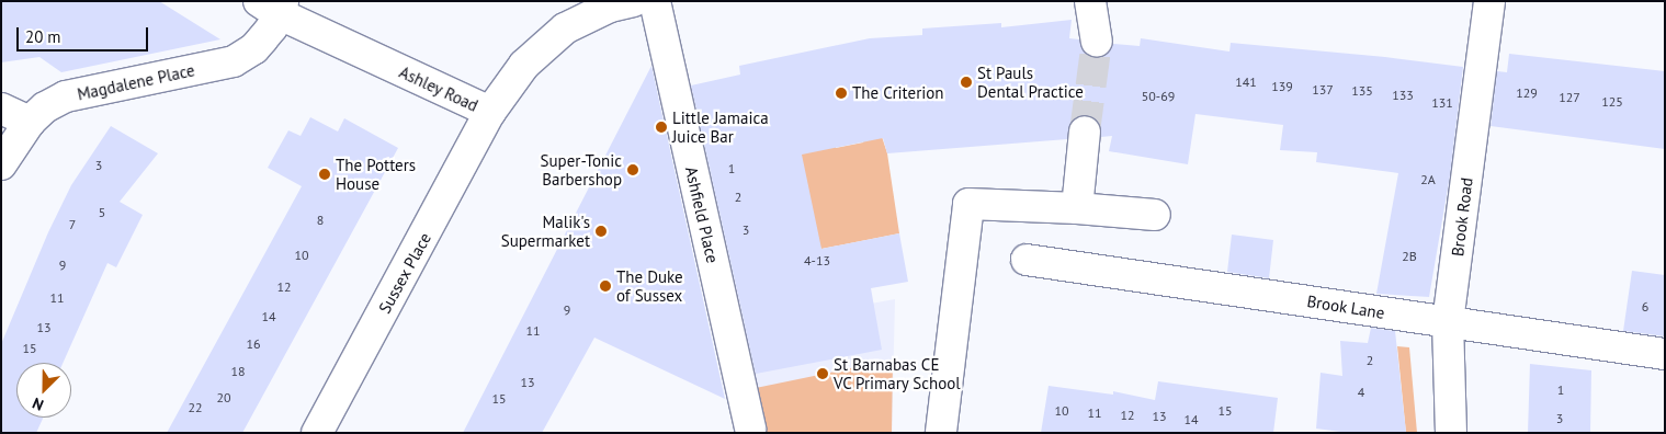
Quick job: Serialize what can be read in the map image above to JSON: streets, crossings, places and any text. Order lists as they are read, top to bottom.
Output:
{
  "streets": {
    "street": [
      "Magdalene Place",
      "Ashley Road",
      "Ashfield Place",
      "Brook Road",
      "Sussex Place",
      "Brook Lane"
    ]
  },
  "crossings": [
    ["Magdalene Place", "Ashley Road"],
    ["Ashley Road", "Sussex Place"],
    ["Brook Road", "Brook Lane"]
  ],
  "places": [
    "St Pauls Dental Practice",
    "The Criterion",
    "Little Jamaica Juice Bar",
    "Super-Tonic Barbershop",
    "The Potters House",
    "Malik's Supermarket",
    "The Duke of Sussex",
    "St Barnabas CE VC Primary School"
  ],
  "house_numbers": [
    "141",
    "139",
    "137",
    "135",
    "129",
    "133",
    "50-69",
    "127",
    "125",
    "131",
    "3",
    "1",
    "2A",
    "2",
    "5",
    "8",
    "7",
    "3",
    "10",
    "2B",
    "4-13",
    "9",
    "12",
    "11",
    "6",
    "9",
    "14",
    "13",
    "11",
    "16",
    "15",
    "2",
    "18",
    "13",
    "1",
    "4",
    "20",
    "15",
    "22",
    "10",
    "15",
    "11",
    "12",
    "13",
    "3",
    "14"
  ],
  "scale_bar": "20 m",
  "north": "bottom left"
}
